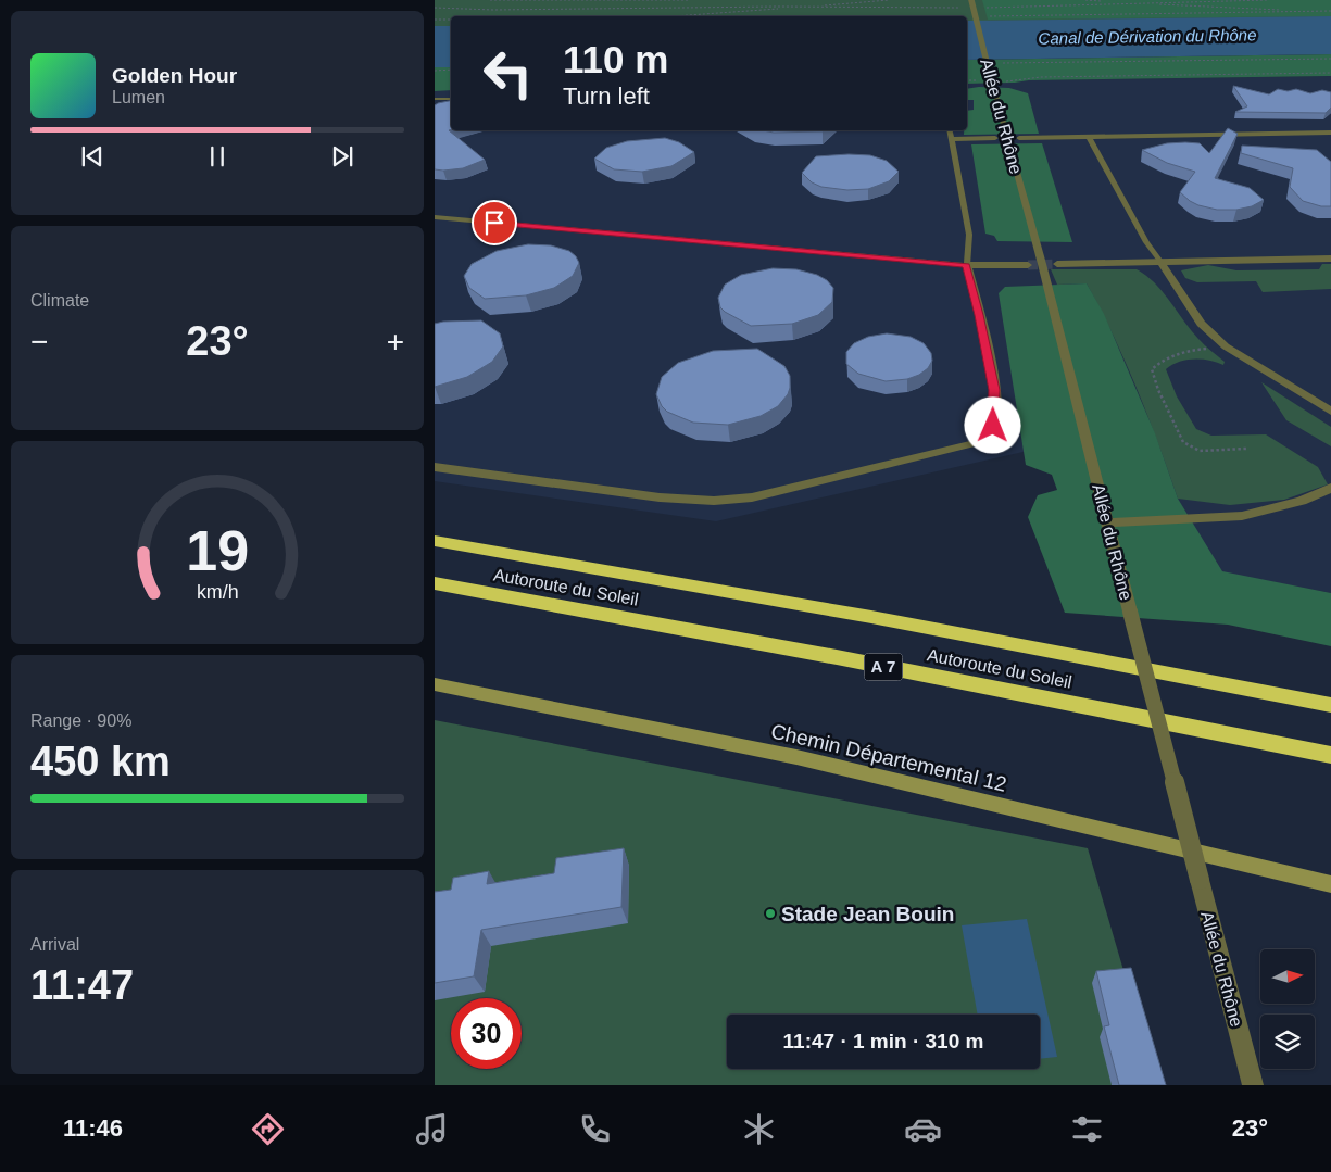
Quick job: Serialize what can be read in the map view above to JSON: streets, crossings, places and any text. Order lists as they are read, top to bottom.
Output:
{
  "streets": {
    "highway": ["Autoroute du Soleil", "A 7"],
    "main road": ["Chemin Départemental 12"],
    "street": ["Allée du Rhône"]
  },
  "water": ["Canal de Dérivation du Rhône"],
  "places": ["Stade Jean Bouin"],
  "north": "right",
  "page": {
    "turn": ["110 m", "Turn left"],
    "song": ["Golden Hour", "Lumen"],
    "tile": [
      "Climate",
      ["Range · 90%", "450 km"],
      ["Arrival", "11:47"]
    ],
    "heat": ["−", "23°", "+"],
    "limit": "30",
    "trip": "11:47 · 1 min · 310 m",
    "tabs": ["11:46", "23°"],
    "gauge": ["19", "km/h"]
  }
}
